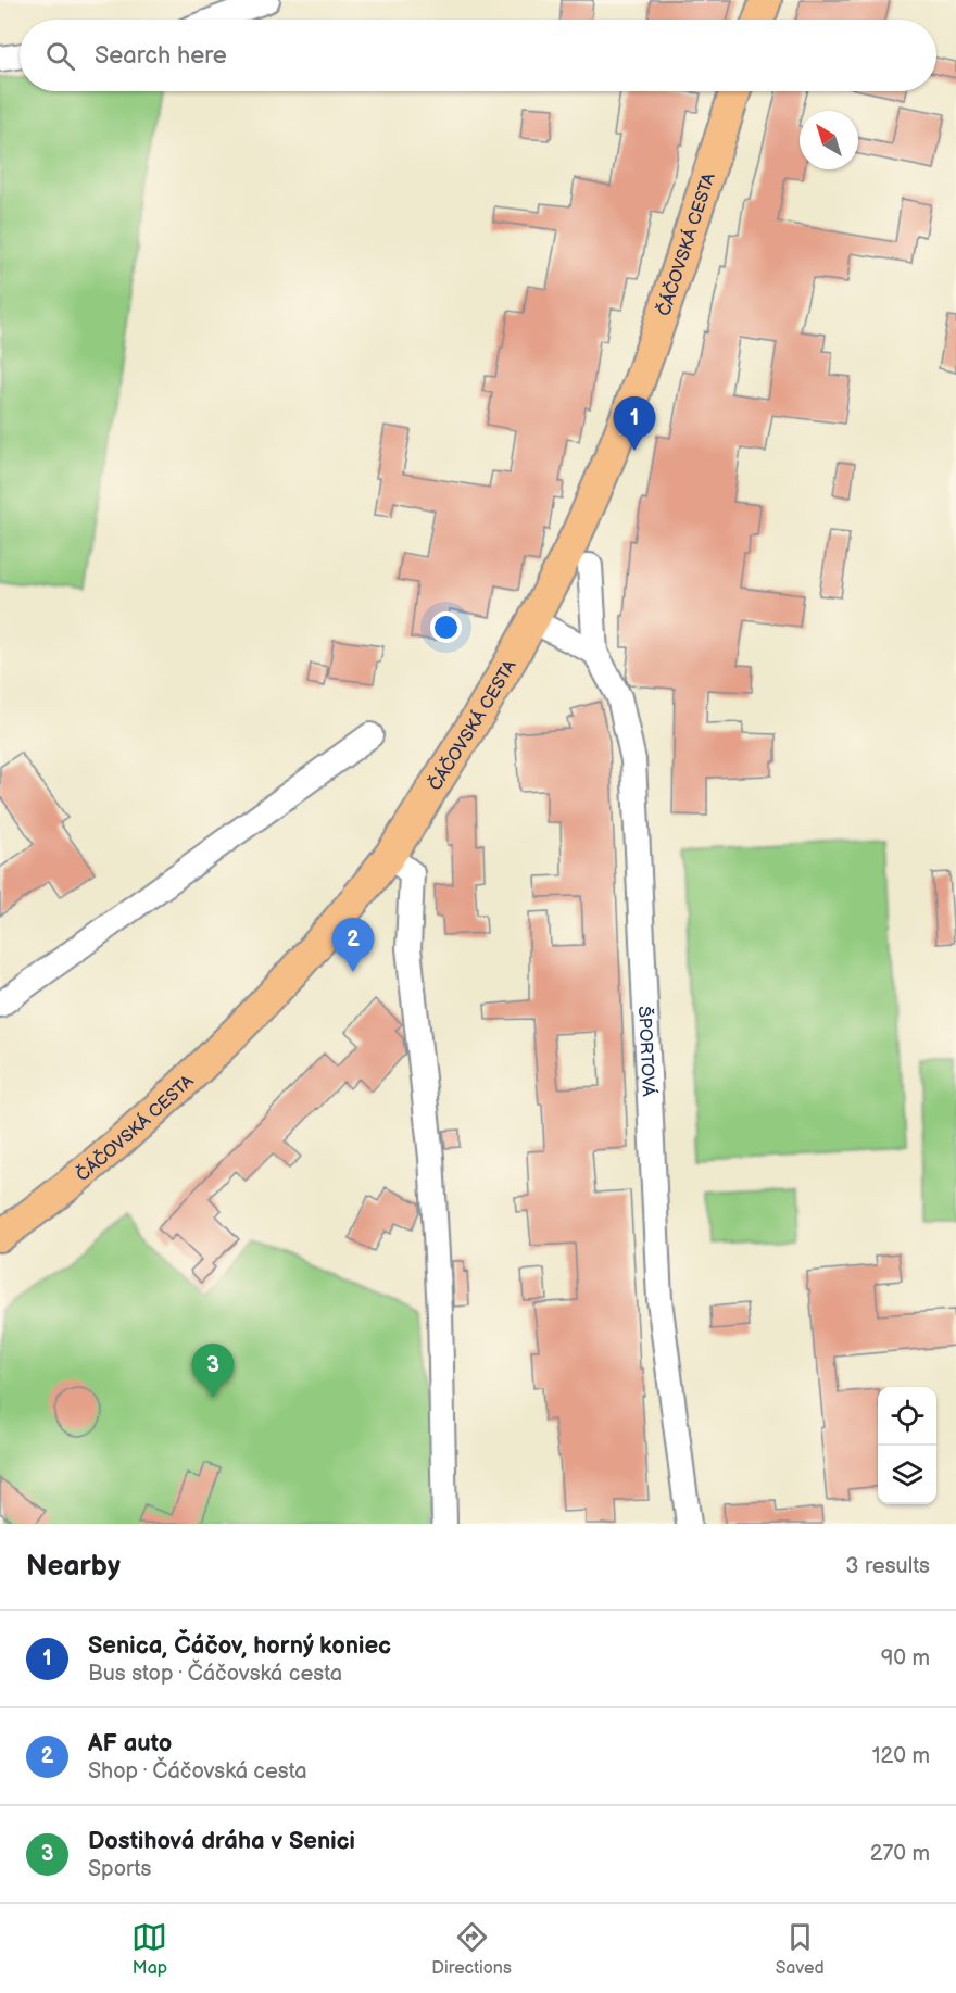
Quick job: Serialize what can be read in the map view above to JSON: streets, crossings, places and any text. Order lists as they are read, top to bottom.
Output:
{
  "streets": {
    "main road": ["ČÁČOVSKÁ CESTA"],
    "street": ["ŠPORTOVÁ"]
  },
  "north": "top left",
  "page": {
    "search": "Search here",
    "pins": ["1", "2", "3"],
    "heading": ["Nearby", "3 results"],
    "list": [
      {
        "mark": "1",
        "name": "Senica, Čáčov, horný koniec",
        "note": "Bus stop · Čáčovská cesta",
        "value": "90 m"
      },
      {
        "mark": "2",
        "name": "AF auto",
        "note": "Shop · Čáčovská cesta",
        "value": "120 m"
      },
      {
        "mark": "3",
        "name": "Dostihová dráha v Senici",
        "note": "Sports",
        "value": "270 m"
      }
    ],
    "nav": ["Map", "Directions", "Saved"]
  }
}
